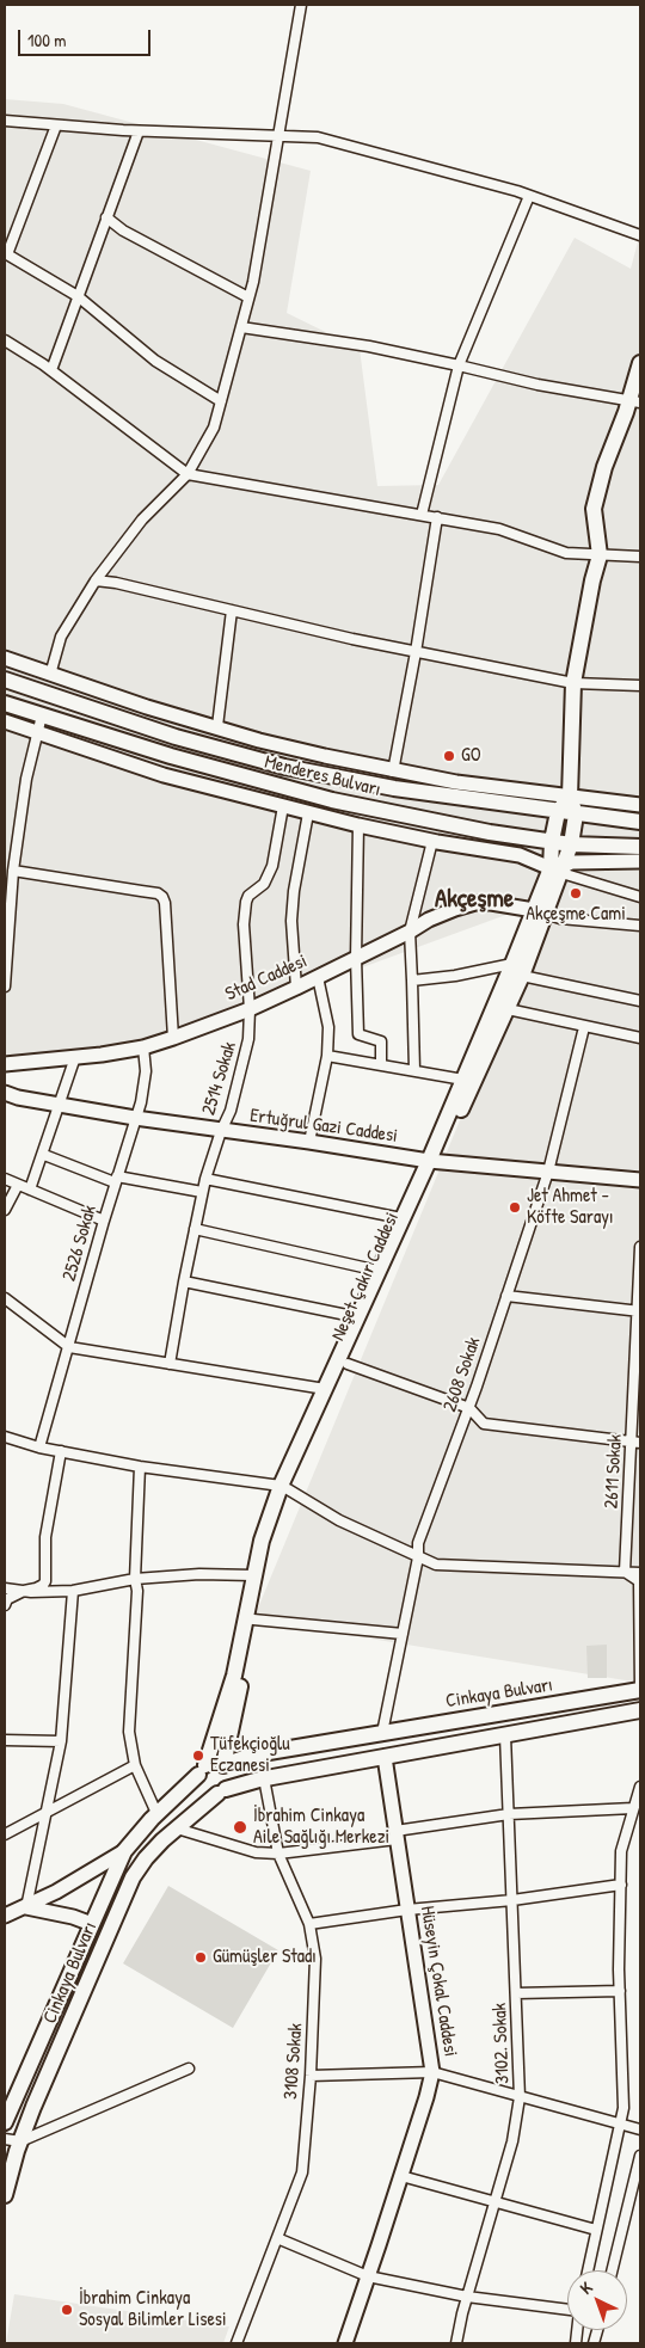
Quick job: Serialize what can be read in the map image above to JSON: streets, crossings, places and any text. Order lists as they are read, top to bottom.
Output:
{
  "streets": {
    "main road": ["Menderes Bulvarı", "Neşet Çakır Caddesi", "Cinkaya Bulvarı"],
    "street": [
      "Stad Caddesi",
      "2514 Sokak",
      "Ertuğrul Gazi Caddesi",
      "2526 Sokak",
      "2608 Sokak",
      "2611 Sokak",
      "Hüseyin Çokal Caddesi",
      "3102. Sokak",
      "3108 Sokak"
    ]
  },
  "crossings": [
    ["Menderes Bulvarı", "Neşet Çakır Caddesi"],
    ["Stad Caddesi", "2514 Sokak"],
    ["Stad Caddesi", "2526 Sokak"],
    ["Stad Caddesi", "Neşet Çakır Caddesi"],
    ["2514 Sokak", "Ertuğrul Gazi Caddesi"],
    ["Ertuğrul Gazi Caddesi", "2526 Sokak"],
    ["Ertuğrul Gazi Caddesi", "Neşet Çakır Caddesi"],
    ["Ertuğrul Gazi Caddesi", "2608 Sokak"],
    ["Neşet Çakır Caddesi", "Cinkaya Bulvarı"],
    ["2608 Sokak", "Cinkaya Bulvarı"],
    ["Cinkaya Bulvarı", "Hüseyin Çokal Caddesi"],
    ["Cinkaya Bulvarı", "3102. Sokak"],
    ["Cinkaya Bulvarı", "3108 Sokak"]
  ],
  "districts": ["Akçeşme"],
  "places": [
    "GO",
    "Akçeşme Cami",
    "Jet Ahmet - Köfte Sarayı",
    "Tüfekçioğlu Eczanesi",
    "İbrahim Cinkaya Aile Sağlığı Merkezi",
    "Gümüşler Stadı",
    "İbrahim Cinkaya Sosyal Bilimler Lisesi"
  ],
  "scale_bar": "100 m",
  "north": "top left"
}
